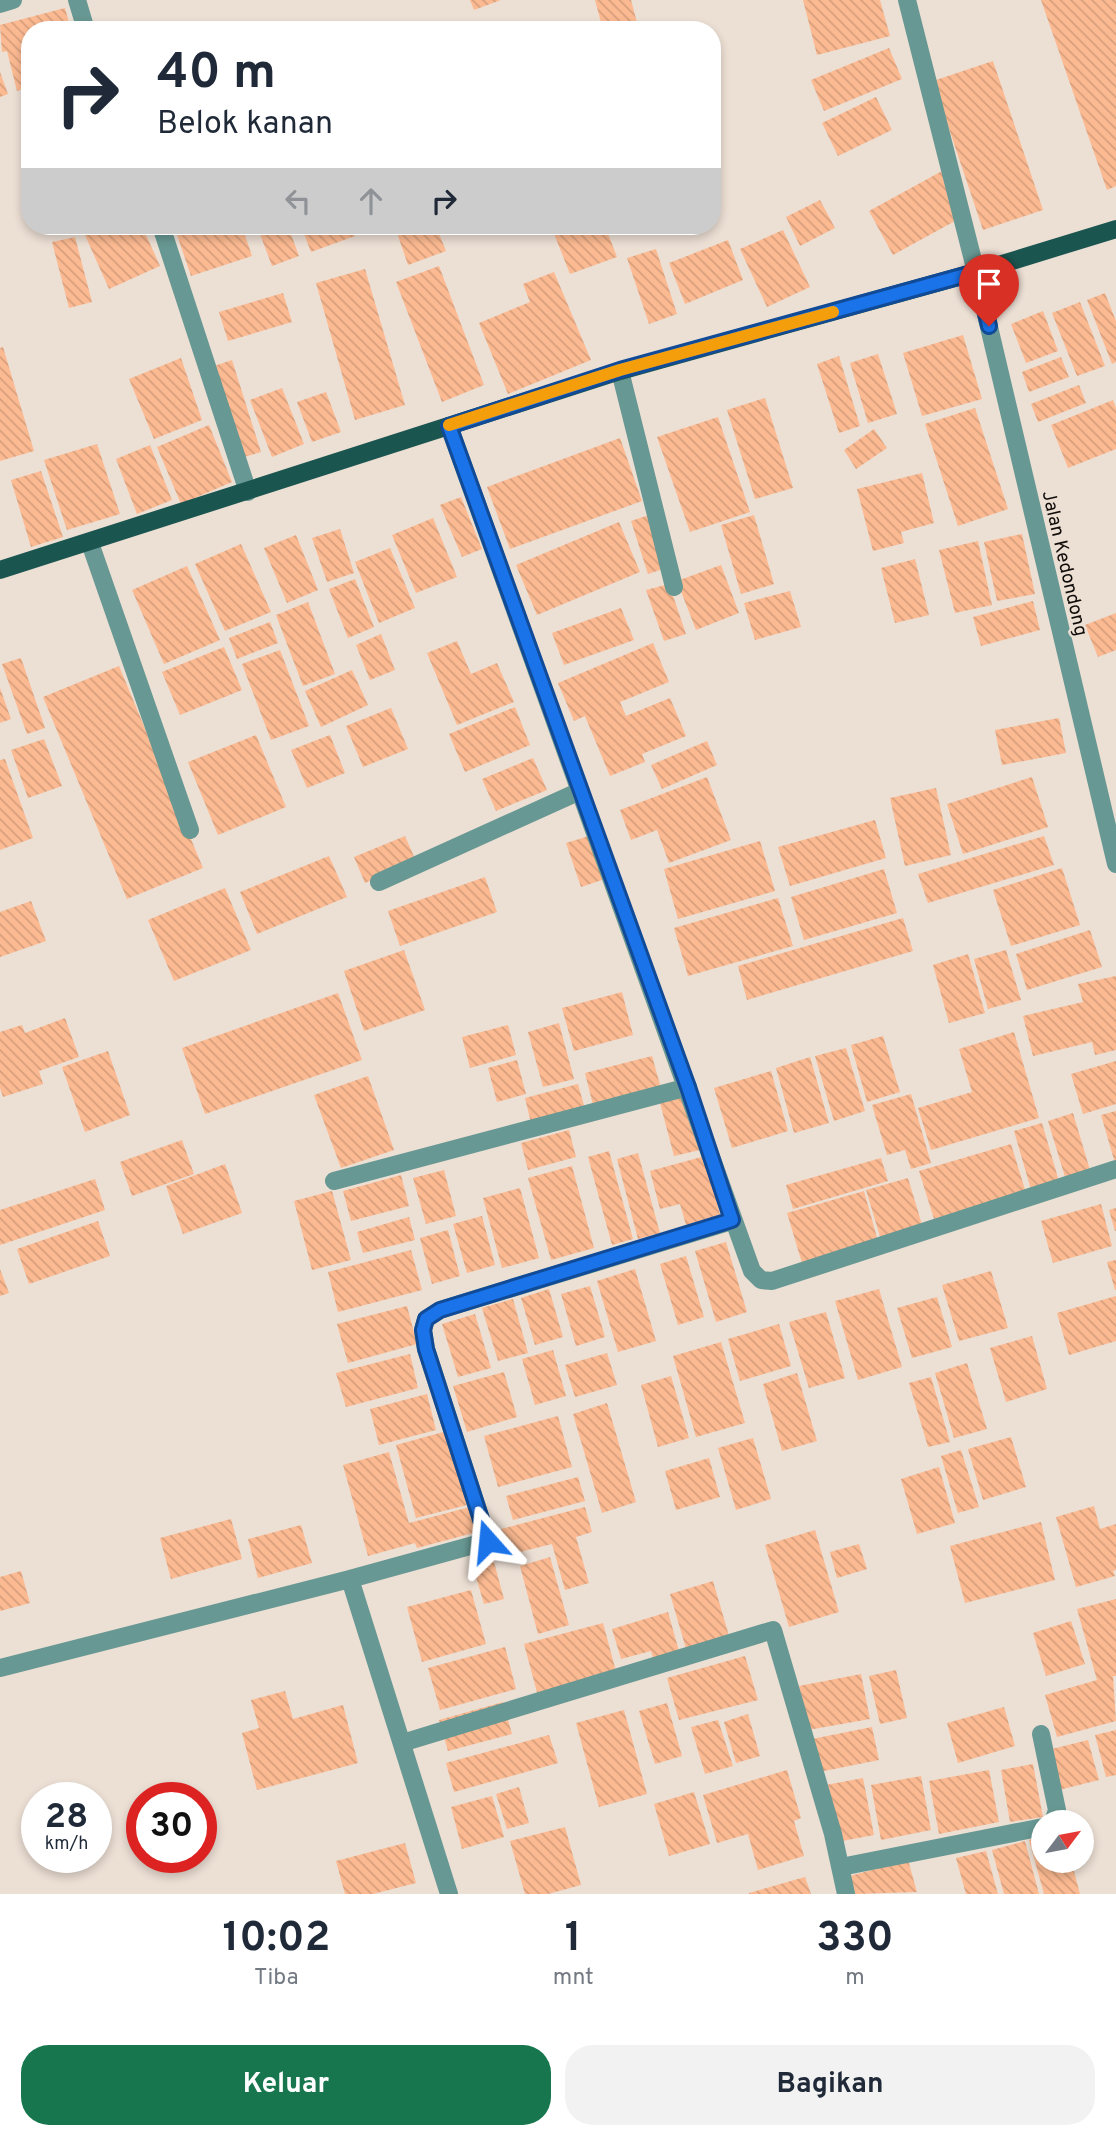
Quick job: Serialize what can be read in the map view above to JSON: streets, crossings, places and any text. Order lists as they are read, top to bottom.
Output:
{
  "streets": {
    "street": ["Jalan Kedondong"]
  },
  "north": "top right",
  "page": {
    "turn": ["40 m", "Belok kanan"],
    "speed": "28 km/h",
    "limit": "30",
    "eta": [
      "10:02",
      "Tiba",
      "1",
      "mnt",
      "330",
      "m"
    ],
    "buttons": ["Keluar", "Bagikan"]
  }
}
